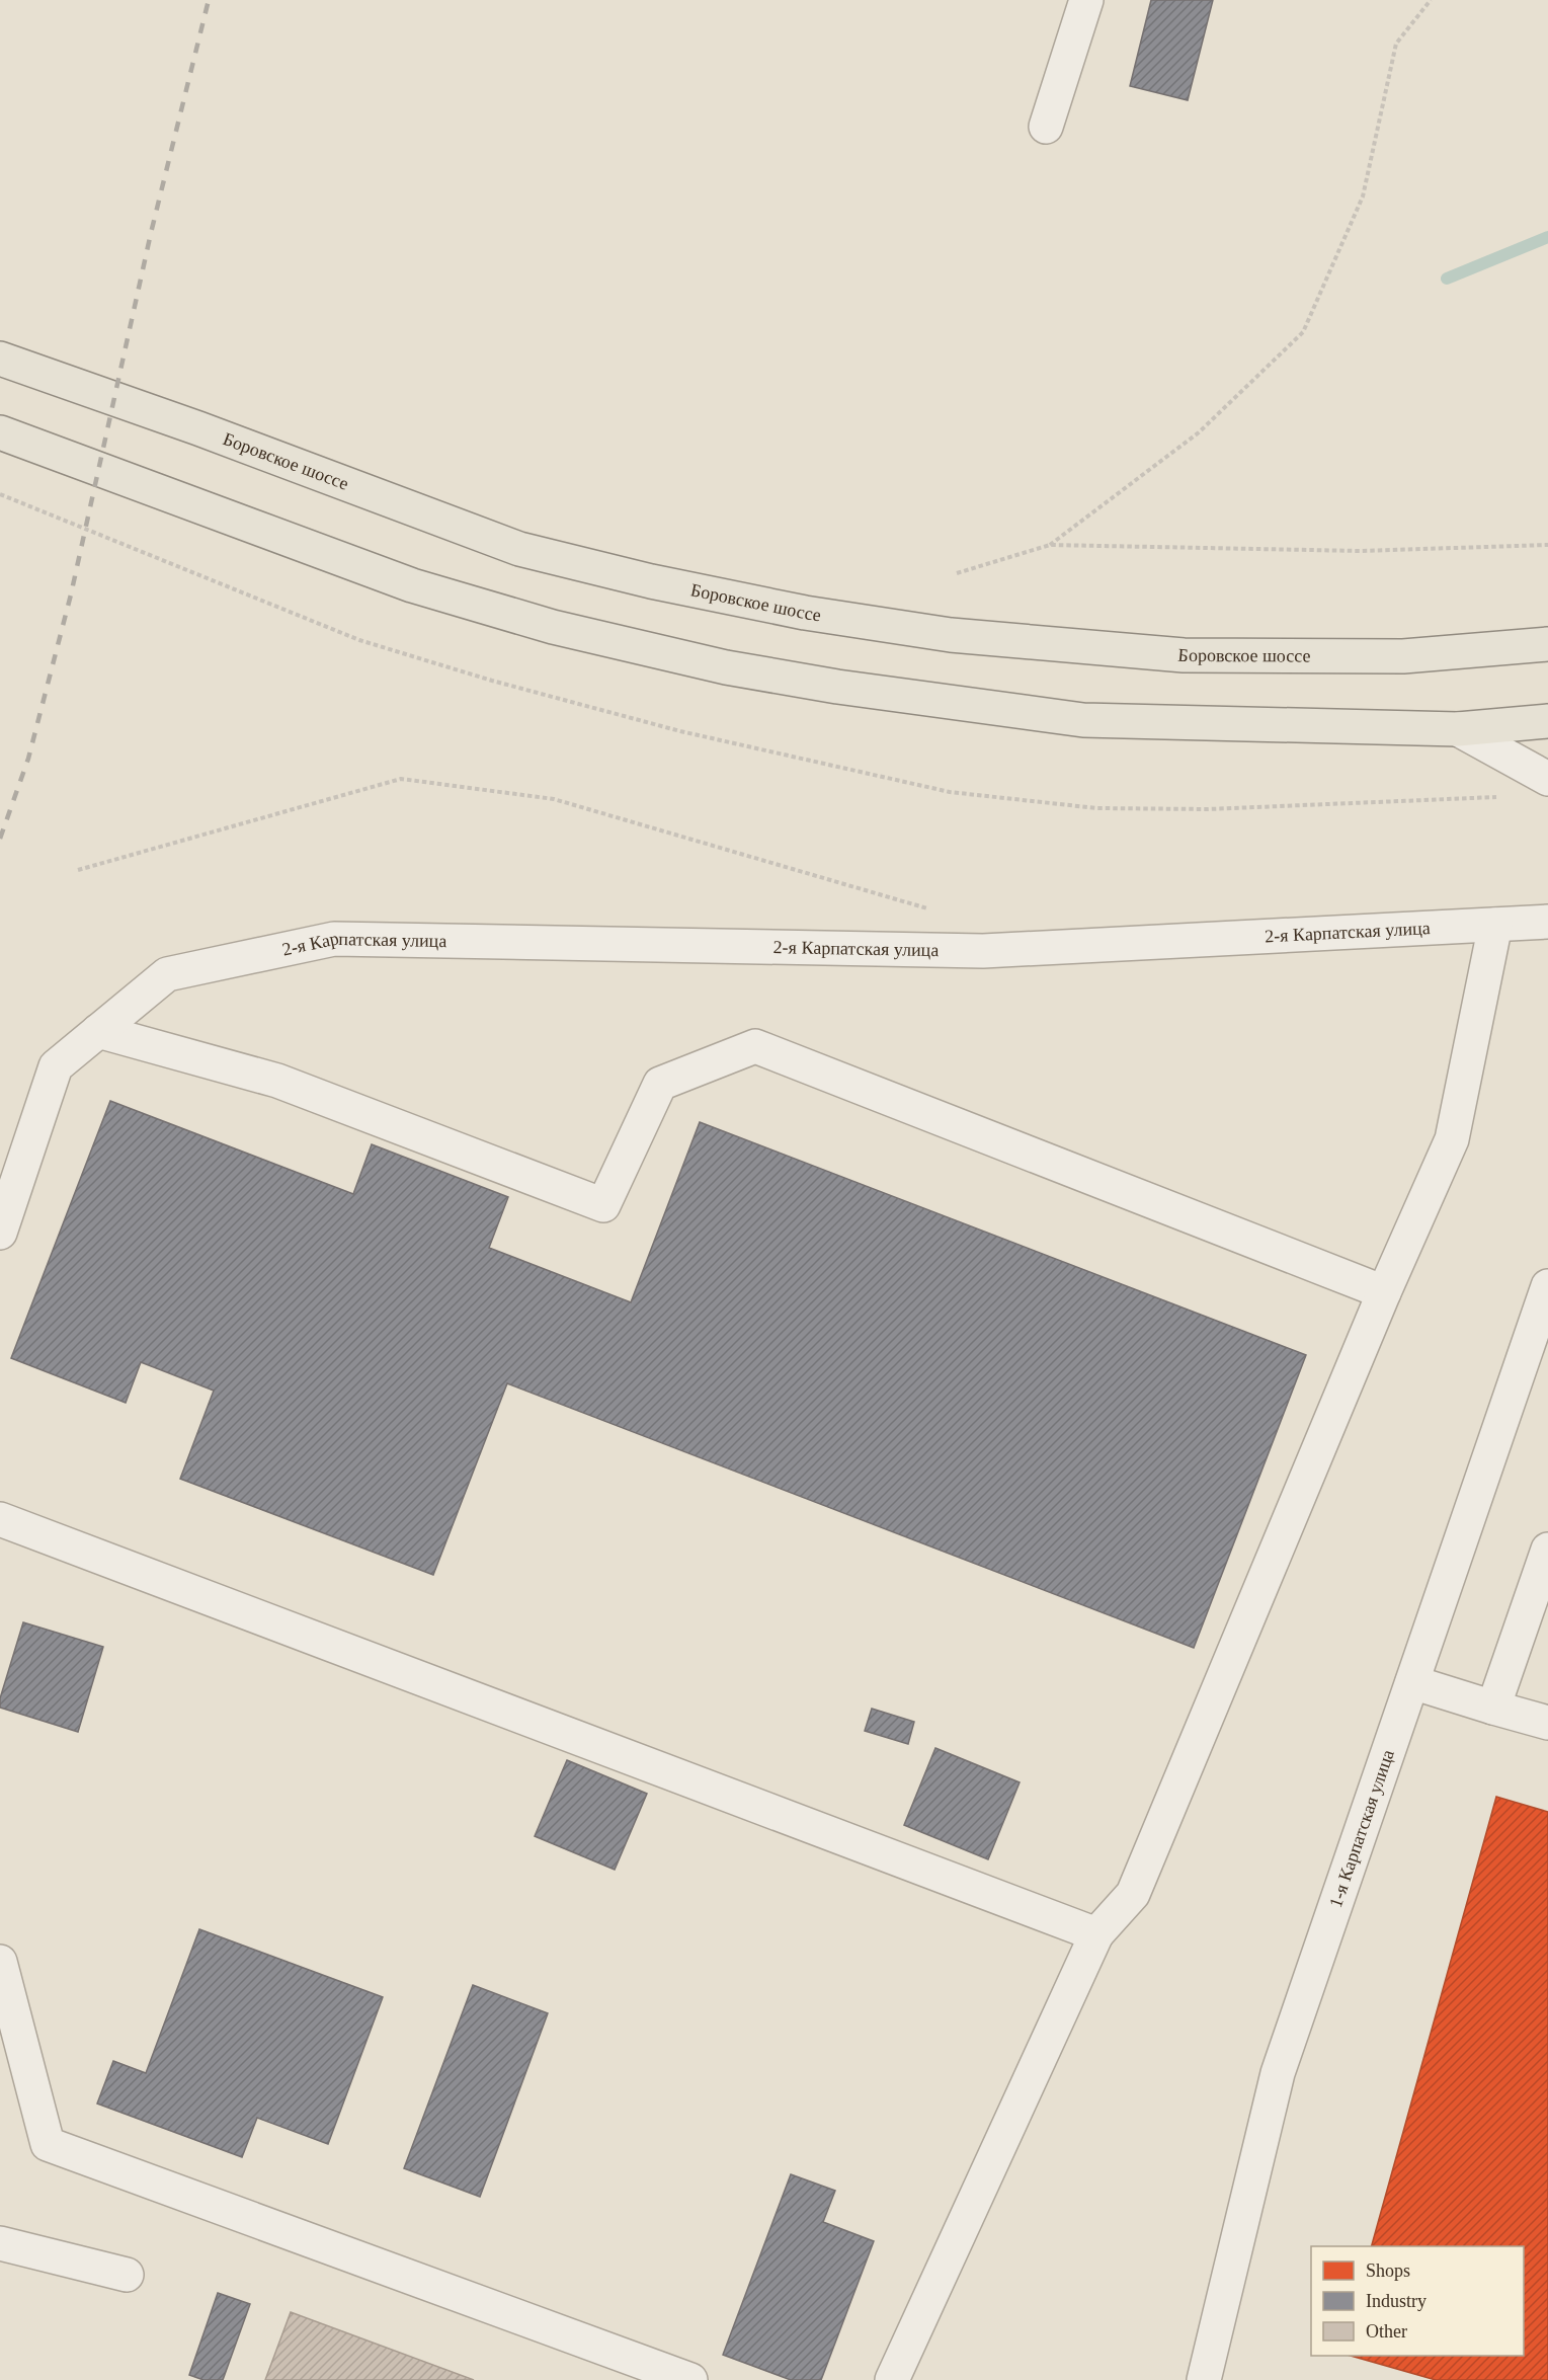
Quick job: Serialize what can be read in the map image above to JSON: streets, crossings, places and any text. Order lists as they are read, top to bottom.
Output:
{
  "streets": {
    "main road": ["Боровское шоссе"],
    "street": ["2-я Карпатская улица", "1-я Карпатская улица"]
  },
  "legend": ["Shops", "Industry", "Other"]
}
